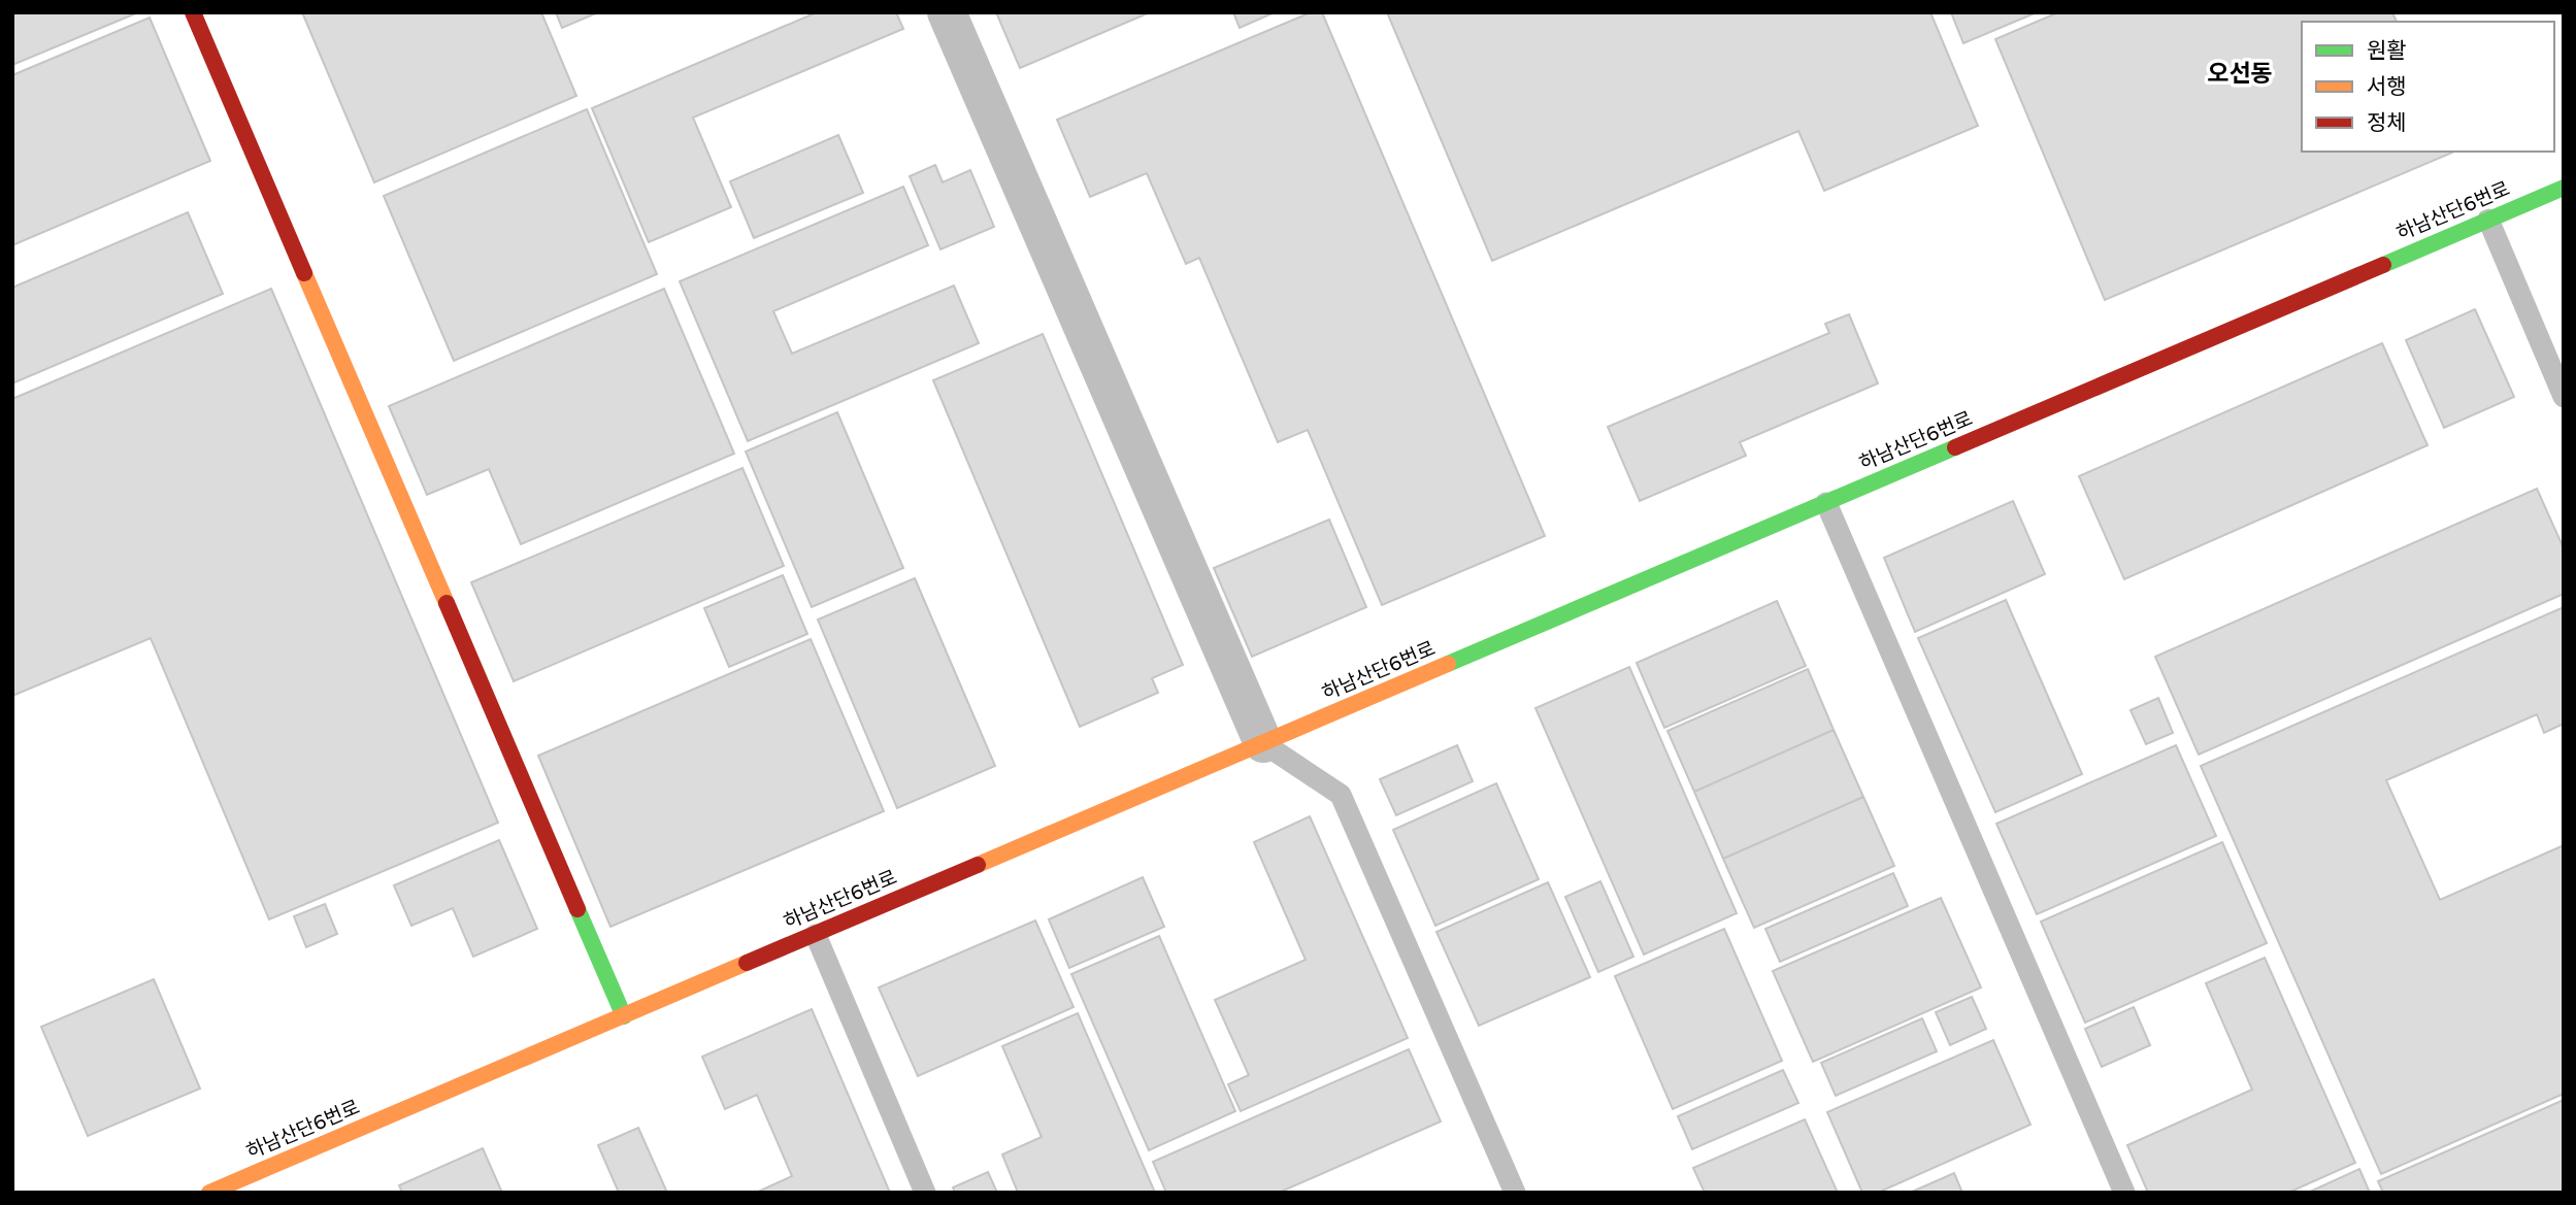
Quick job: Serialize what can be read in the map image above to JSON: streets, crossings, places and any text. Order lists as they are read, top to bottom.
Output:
{
  "streets": {
    "street": ["하남산단6번로"]
  },
  "districts": ["오선동"],
  "legend": ["원활", "서행", "정체"]
}
